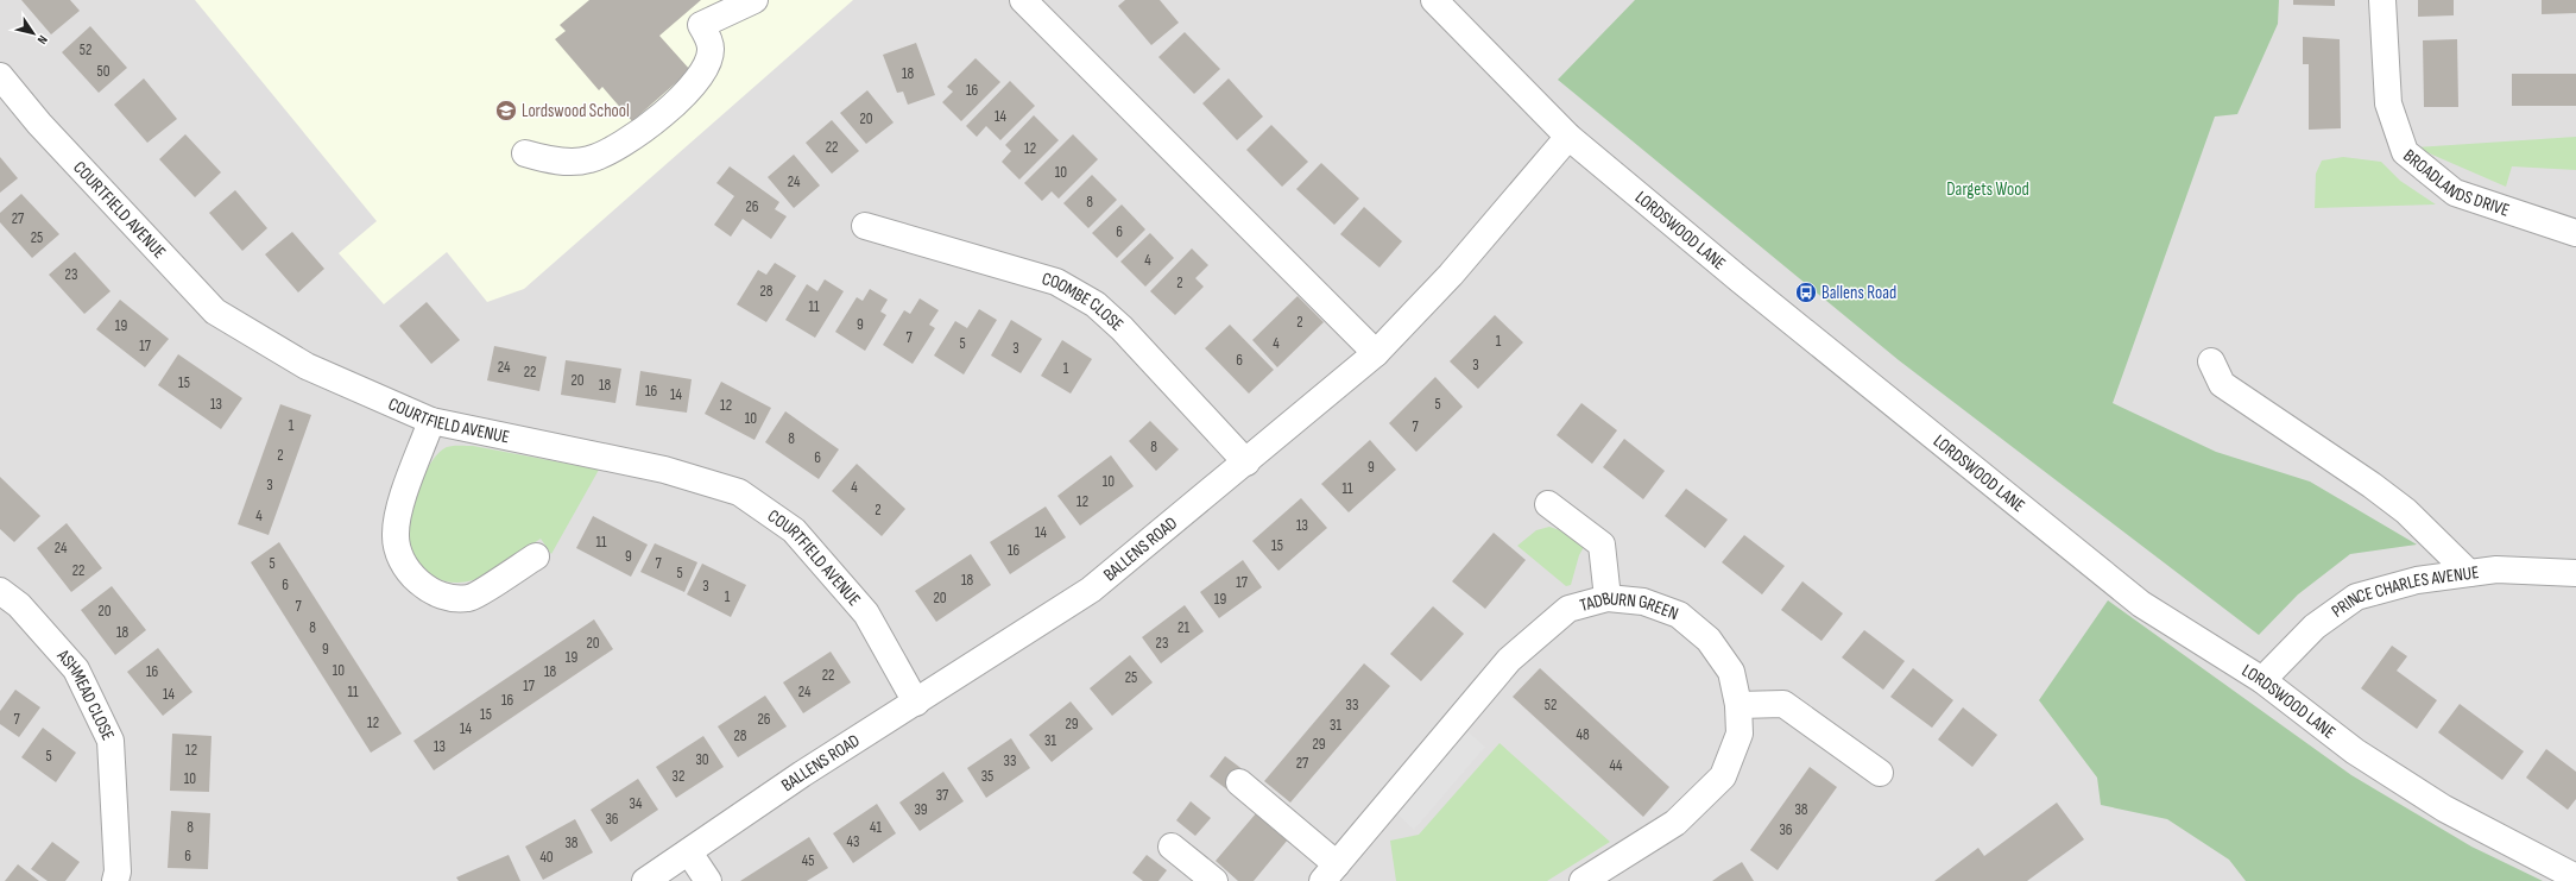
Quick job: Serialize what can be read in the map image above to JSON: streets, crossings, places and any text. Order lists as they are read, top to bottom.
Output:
{
  "streets": {
    "street": [
      "BROADLANDS DRIVE",
      "COURTFIELD AVENUE",
      "LORDSWOOD LANE",
      "COOMBE CLOSE",
      "BALLENS ROAD",
      "PRINCE CHARLES AVENUE",
      "TADBURN GREEN",
      "ASHMEAD CLOSE"
    ]
  },
  "crossings": [
    ["COURTFIELD AVENUE", "BALLENS ROAD"],
    ["LORDSWOOD LANE", "BALLENS ROAD"],
    ["LORDSWOOD LANE", "PRINCE CHARLES AVENUE"],
    ["COOMBE CLOSE", "BALLENS ROAD"]
  ],
  "parks": ["Dargets Wood"],
  "places": {
    "school or university": ["Lordswood School"],
    "bus stop": ["Ballens Road"]
  },
  "house_numbers": [
    "52",
    "50",
    "18",
    "16",
    "14",
    "20",
    "22",
    "12",
    "10",
    "24",
    "8",
    "26",
    "27",
    "6",
    "25",
    "4",
    "23",
    "2",
    "28",
    "11",
    "2",
    "9",
    "19",
    "7",
    "1",
    "5",
    "4",
    "17",
    "3",
    "6",
    "3",
    "24",
    "1",
    "22",
    "20",
    "15",
    "18",
    "16",
    "14",
    "13",
    "5",
    "12",
    "10",
    "1",
    "7",
    "8",
    "8",
    "2",
    "6",
    "9",
    "10",
    "3",
    "4",
    "11",
    "12",
    "2",
    "4",
    "13",
    "14",
    "11",
    "15",
    "24",
    "16",
    "9",
    "5",
    "7",
    "22",
    "5",
    "18",
    "17",
    "6",
    "3",
    "1",
    "20",
    "19",
    "7",
    "20",
    "8",
    "21",
    "18",
    "20",
    "23",
    "9",
    "19",
    "10",
    "16",
    "18",
    "22",
    "25",
    "17",
    "11",
    "24",
    "14",
    "16",
    "33",
    "52",
    "15",
    "7",
    "26",
    "12",
    "29",
    "31",
    "14",
    "48",
    "28",
    "31",
    "29",
    "13",
    "12",
    "5",
    "30",
    "33",
    "27",
    "44",
    "32",
    "35",
    "10",
    "37",
    "34",
    "39",
    "38",
    "36",
    "8",
    "41",
    "36",
    "43",
    "38",
    "6",
    "40",
    "45"
  ],
  "north": "bottom right"
}
